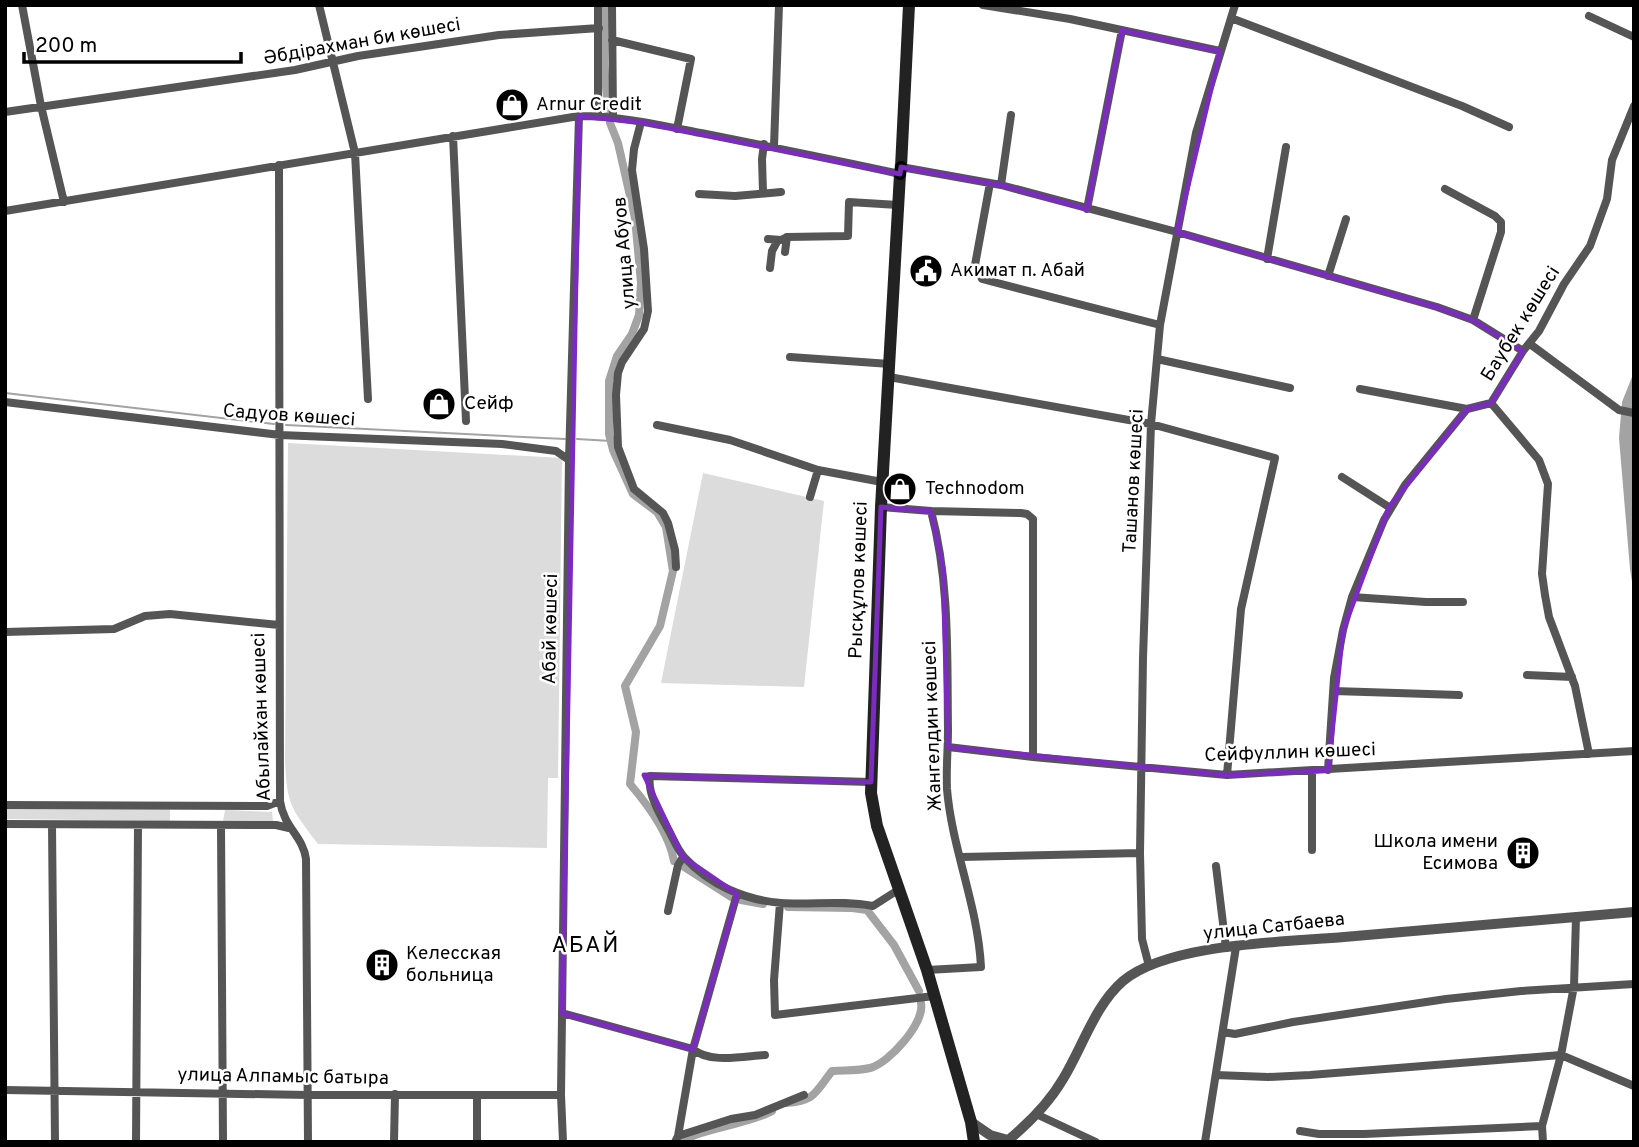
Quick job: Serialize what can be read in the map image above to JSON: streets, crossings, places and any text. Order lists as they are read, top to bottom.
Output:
{
  "streets": {
    "main road": ["Рысқұлов көшесі"],
    "street": [
      "Әбдірахман би көшесі",
      "улица Абуов",
      "Баубек көшесі",
      "Садуов көшесі",
      "Ташанов көшесі",
      "Абай көшесі",
      "Абылайхан көшесі",
      "Жангелдин көшесі",
      "Сейфуллин көшесі",
      "улица Сатбаева",
      "улица Алпамыс батыра"
    ]
  },
  "crossings": [
    ["Баубек көшесі", "Сейфуллин көшесі"],
    ["Садуов көшесі", "Абай көшесі"],
    ["Ташанов көшесі", "Сейфуллин көшесі"],
    ["Ташанов көшесі", "улица Сатбаева"],
    ["Рысқұлов көшесі", "Жангелдин көшесі"],
    ["Абай көшесі", "улица Алпамыс батыра"],
    ["Абылайхан көшесі", "улица Алпамыс батыра"],
    ["Жангелдин көшесі", "Сейфуллин көшесі"]
  ],
  "districts": ["АБАЙ"],
  "places": {
    "shop": ["Arnur Credit", "Сейф", "Technodom"],
    "public building": ["Акимат п. Абай"],
    "building": ["Школа имени Есимова", "Келесская больница"]
  },
  "scale_bar": "200 m"
}
